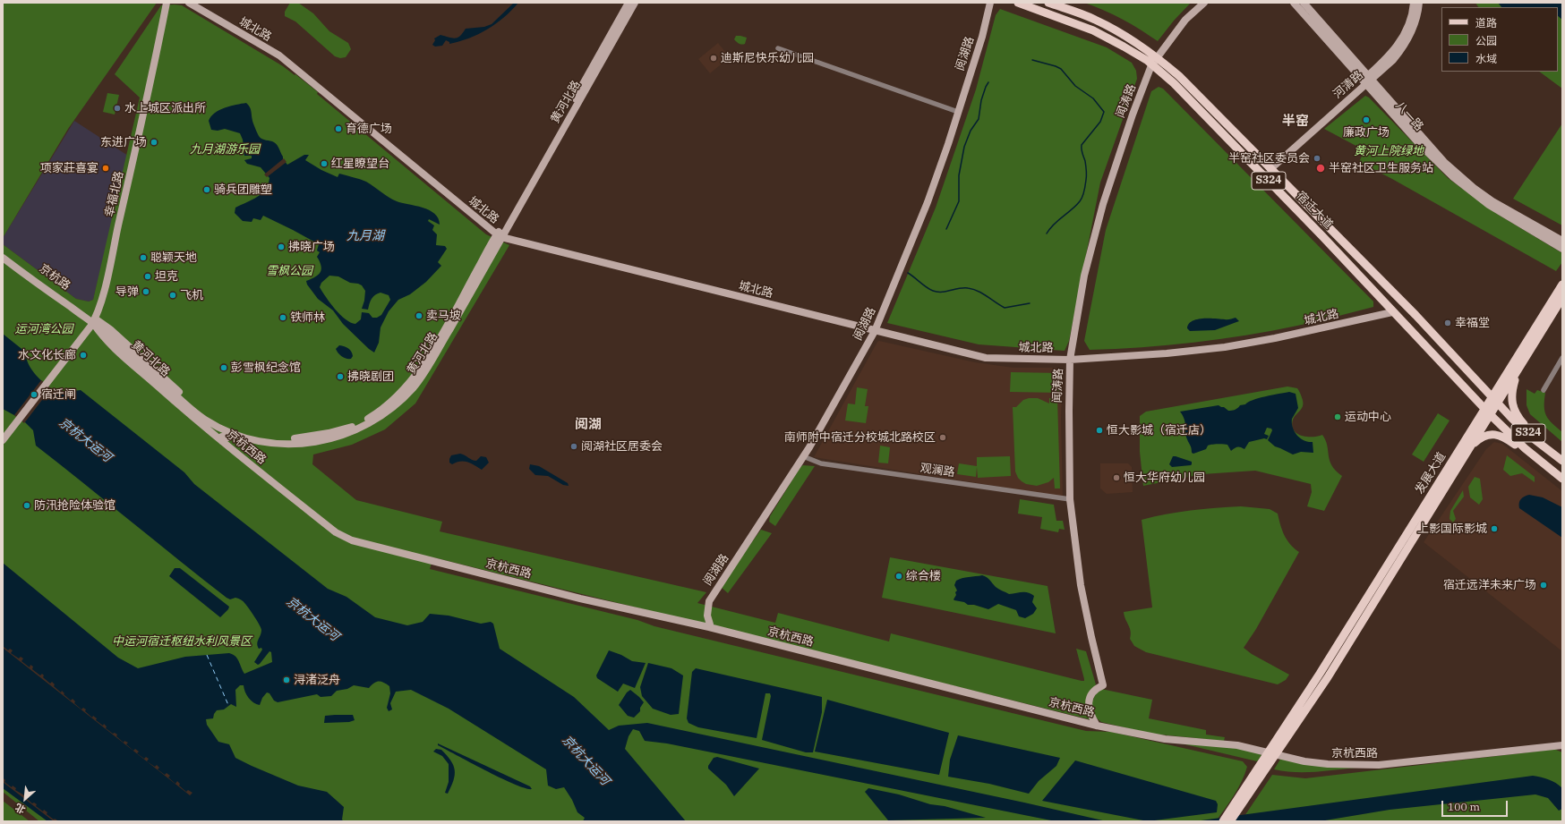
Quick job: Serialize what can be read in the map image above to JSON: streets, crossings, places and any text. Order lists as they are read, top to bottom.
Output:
{
  "streets": {
    "main road": ["S324", "宿迁大道", "发展大道"],
    "street": [
      "城北路",
      "阅湖路",
      "河清路",
      "闻涛路",
      "黄河北路",
      "八一路",
      "幸福北路",
      "京杭路",
      "京杭西路",
      "观澜路"
    ]
  },
  "crossings": [
    ["城北路", "阅湖路"],
    ["城北路", "闻涛路"],
    ["城北路", "黄河北路"],
    ["城北路", "宿迁大道"],
    ["阅湖路", "京杭西路"],
    ["阅湖路", "观澜路"],
    ["河清路", "八一路"],
    ["河清路", "宿迁大道"],
    ["闻涛路", "宿迁大道"],
    ["闻涛路", "京杭西路"],
    ["闻涛路", "观澜路"],
    ["黄河北路", "幸福北路"],
    ["黄河北路", "京杭路"],
    ["黄河北路", "京杭西路"],
    ["幸福北路", "京杭路"],
    ["幸福北路", "京杭西路"],
    ["宿迁大道", "发展大道"],
    ["京杭路", "京杭西路"]
  ],
  "districts": ["半窑", "阅湖"],
  "water": ["九月湖", "京杭大运河"],
  "parks": [
    "九月湖游乐园",
    "黄河上院绿地",
    "雪枫公园",
    "运河湾公园",
    "中运河宿迁枢纽水利风景区"
  ],
  "places": [
    "迪斯尼快乐幼儿园",
    "水上城区派出所",
    "廉政广场",
    "育德广场",
    "东进广场",
    "半窑社区委员会",
    "红星瞭望台",
    "项家莊喜宴",
    "半窑社区卫生服务站",
    "骑兵团雕塑",
    "拂晓广场",
    "聪颖天地",
    "坦克",
    "导弹",
    "飞机",
    "卖马坡",
    "铁师林",
    "幸福堂",
    "水文化长廊",
    "彭雪枫纪念馆",
    "拂晓剧团",
    "宿迁闸",
    "运动中心",
    "恒大影城（宿迁店）",
    "南师附中宿迁分校城北路校区",
    "阅湖社区居委会",
    "恒大华府幼儿园",
    "防汛抢险体验馆",
    "上影国际影城",
    "综合楼",
    "宿迁远洋未来广场",
    "浔渚泛舟"
  ],
  "legend": ["道路", "公园", "水域"],
  "scale_bar": "100 m",
  "north": "bottom left"
}
